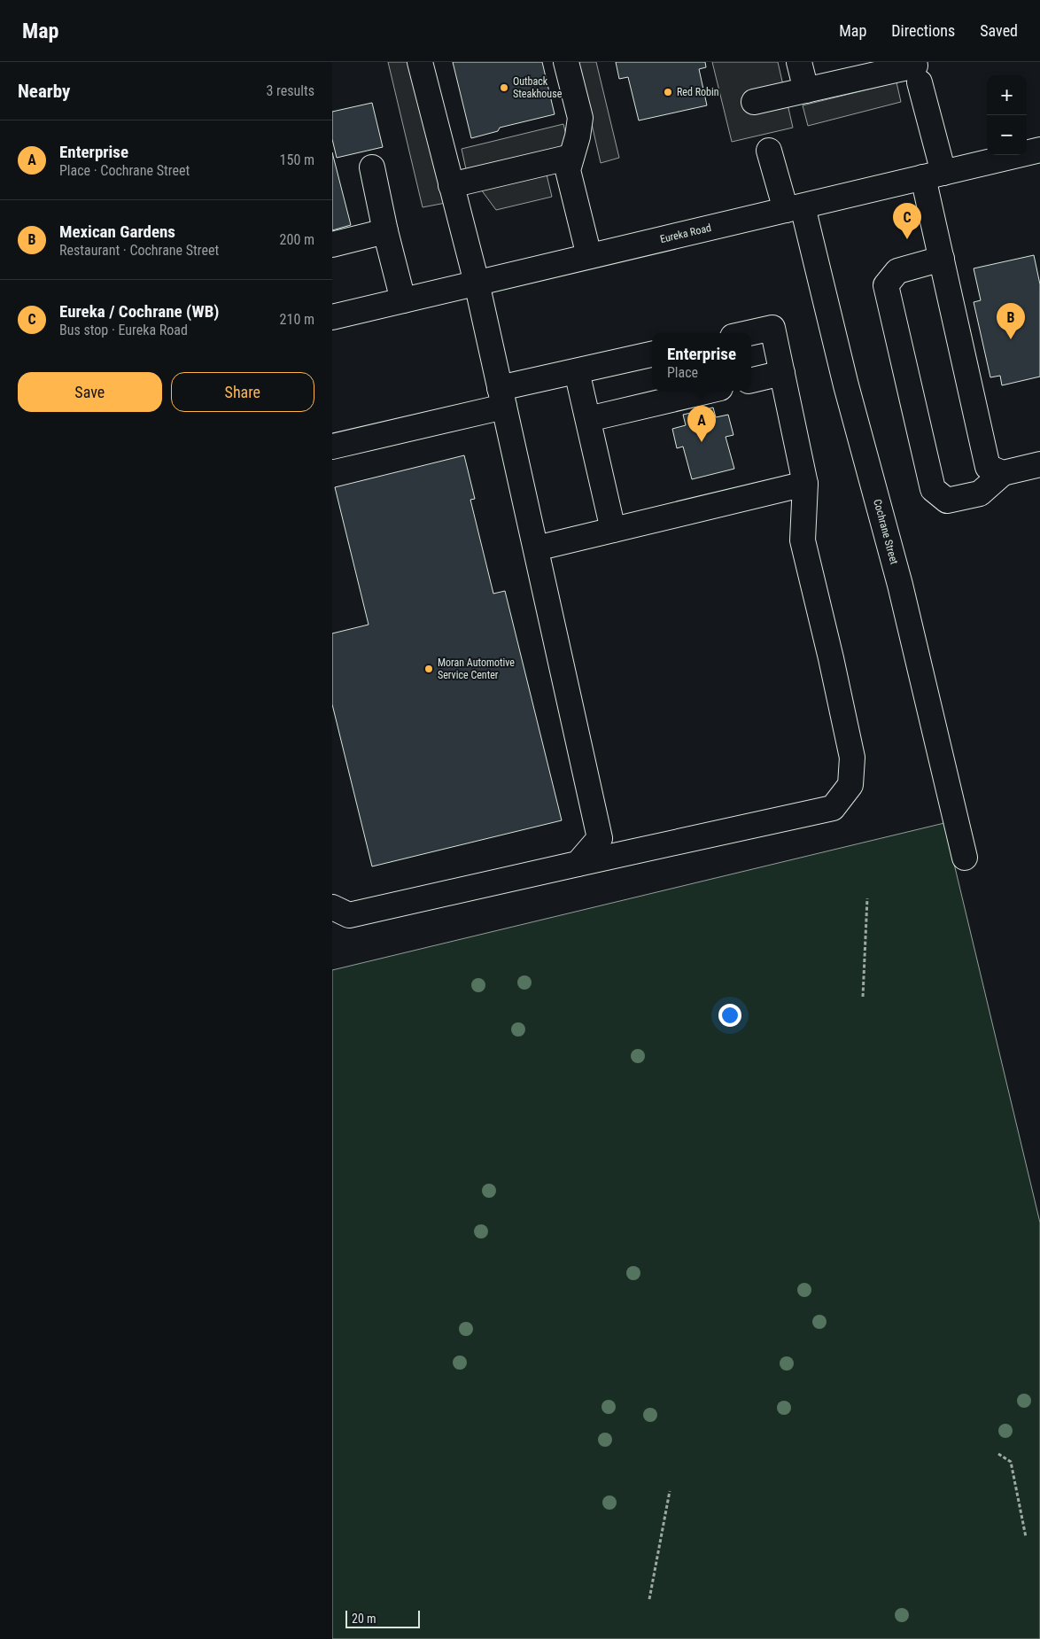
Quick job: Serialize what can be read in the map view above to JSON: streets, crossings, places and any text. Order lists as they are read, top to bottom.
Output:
{
  "streets": {
    "main road": ["Eureka Road", "Cochrane Street"]
  },
  "crossings": [
    ["Eureka Road", "Cochrane Street"]
  ],
  "places": ["Outback Steakhouse", "Red Robin", "Moran Automotive Service Center"],
  "scale_bar": "20 m",
  "page": {
    "header": "Map",
    "nav": ["Map", "Directions", "Saved"],
    "heading": ["Nearby", "3 results"],
    "map_buttons": ["+", "−"],
    "list": [
      {
        "mark": "A",
        "name": "Enterprise",
        "note": "Place · Cochrane Street",
        "value": "150 m"
      },
      {
        "mark": "B",
        "name": "Mexican Gardens",
        "note": "Restaurant · Cochrane Street",
        "value": "200 m"
      },
      {
        "mark": "C",
        "name": "Eureka / Cochrane (WB)",
        "note": "Bus stop · Eureka Road",
        "value": "210 m"
      }
    ],
    "pins": ["C", "B", "A"],
    "popup": ["Enterprise", "Place"],
    "buttons": ["Save", "Share"],
    "scale": "20 m"
  }
}
